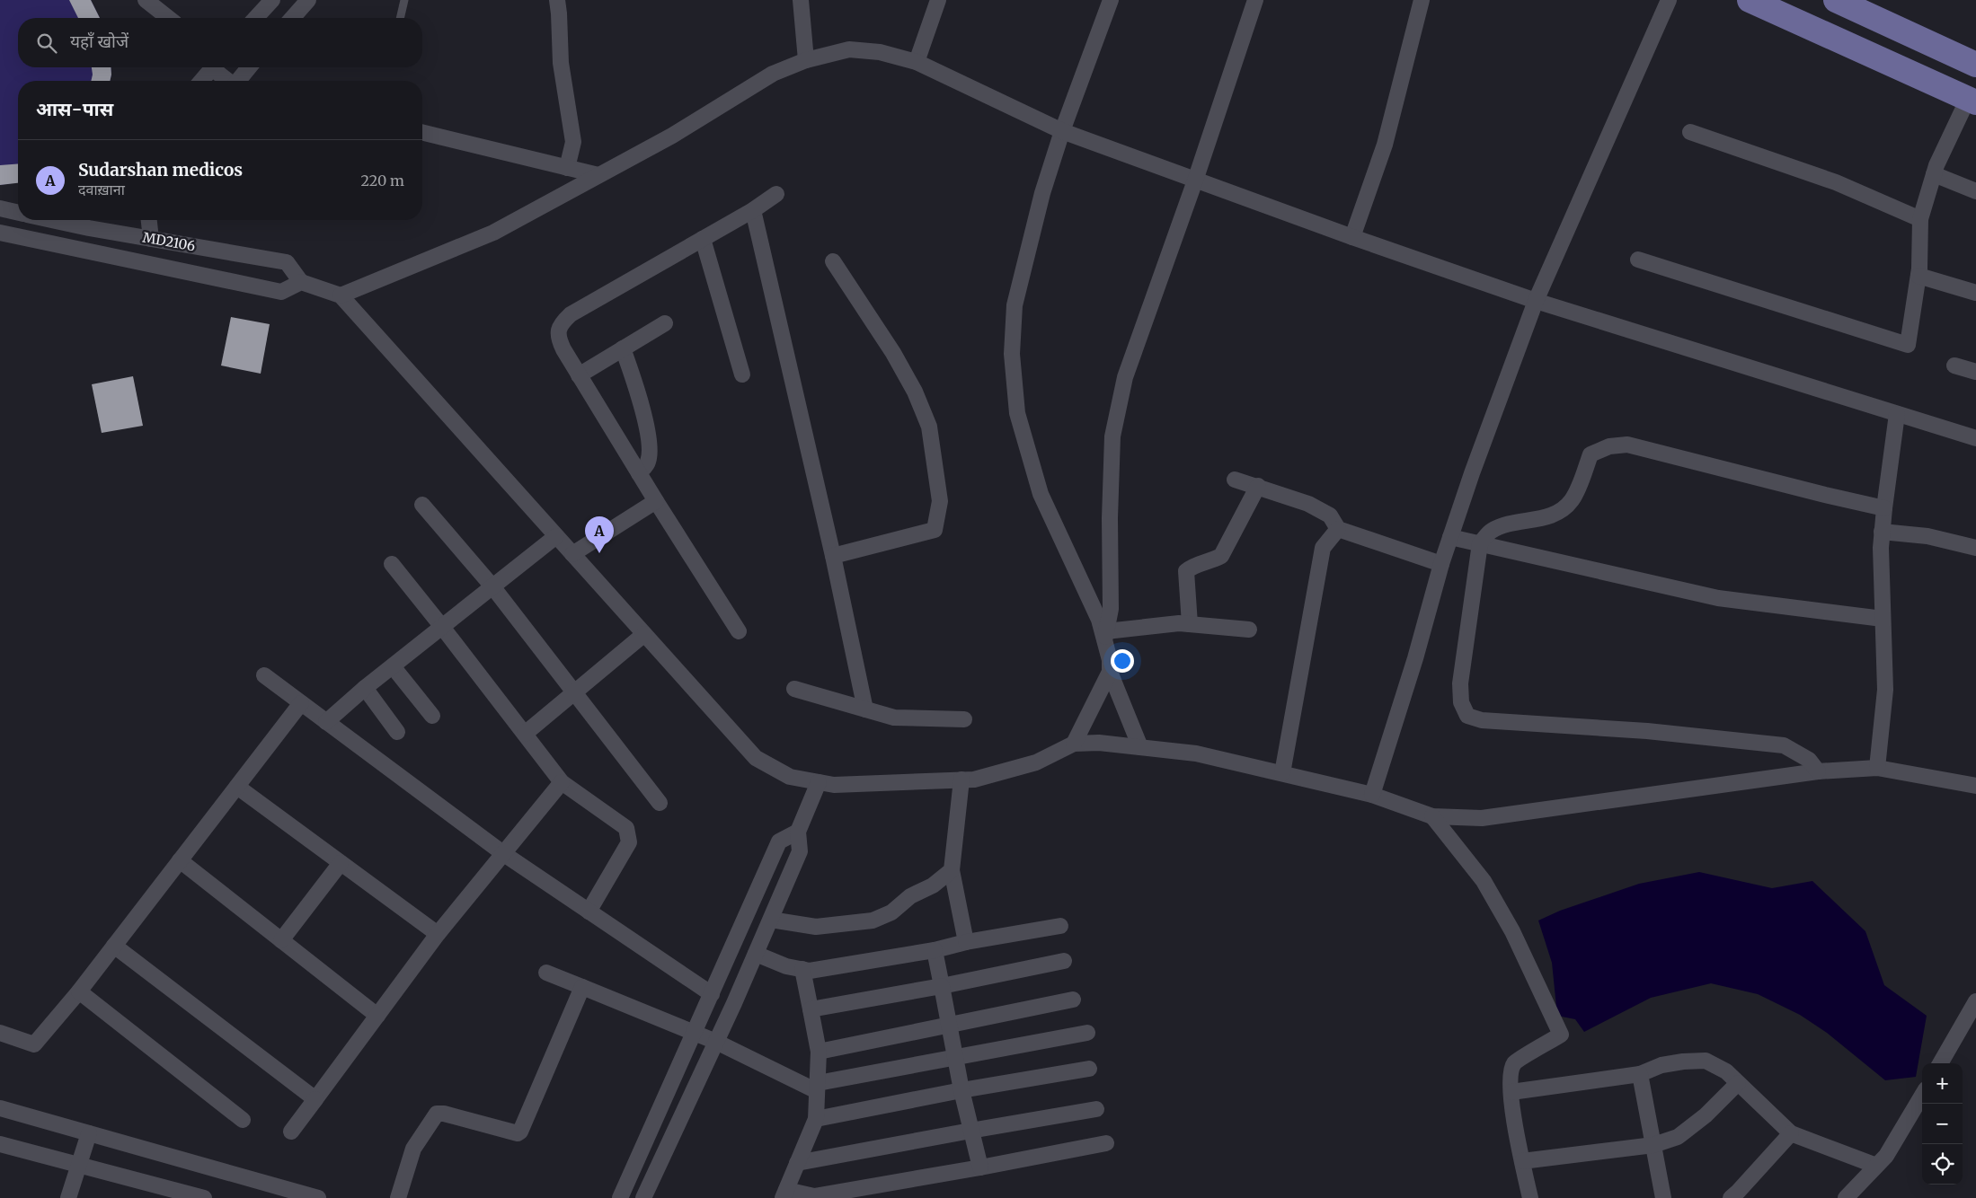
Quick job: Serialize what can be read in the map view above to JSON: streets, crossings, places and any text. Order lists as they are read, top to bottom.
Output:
{
  "streets": {
    "street": ["MD2106"]
  },
  "page": {
    "search": "यहाँ खोजें",
    "heading": "आस-पास",
    "list": [
      {
        "mark": "A",
        "name": "Sudarshan medicos",
        "note": "दवाख़ाना",
        "value": "220 m"
      }
    ],
    "pins": "A",
    "map_buttons": ["+", "−"]
  }
}
